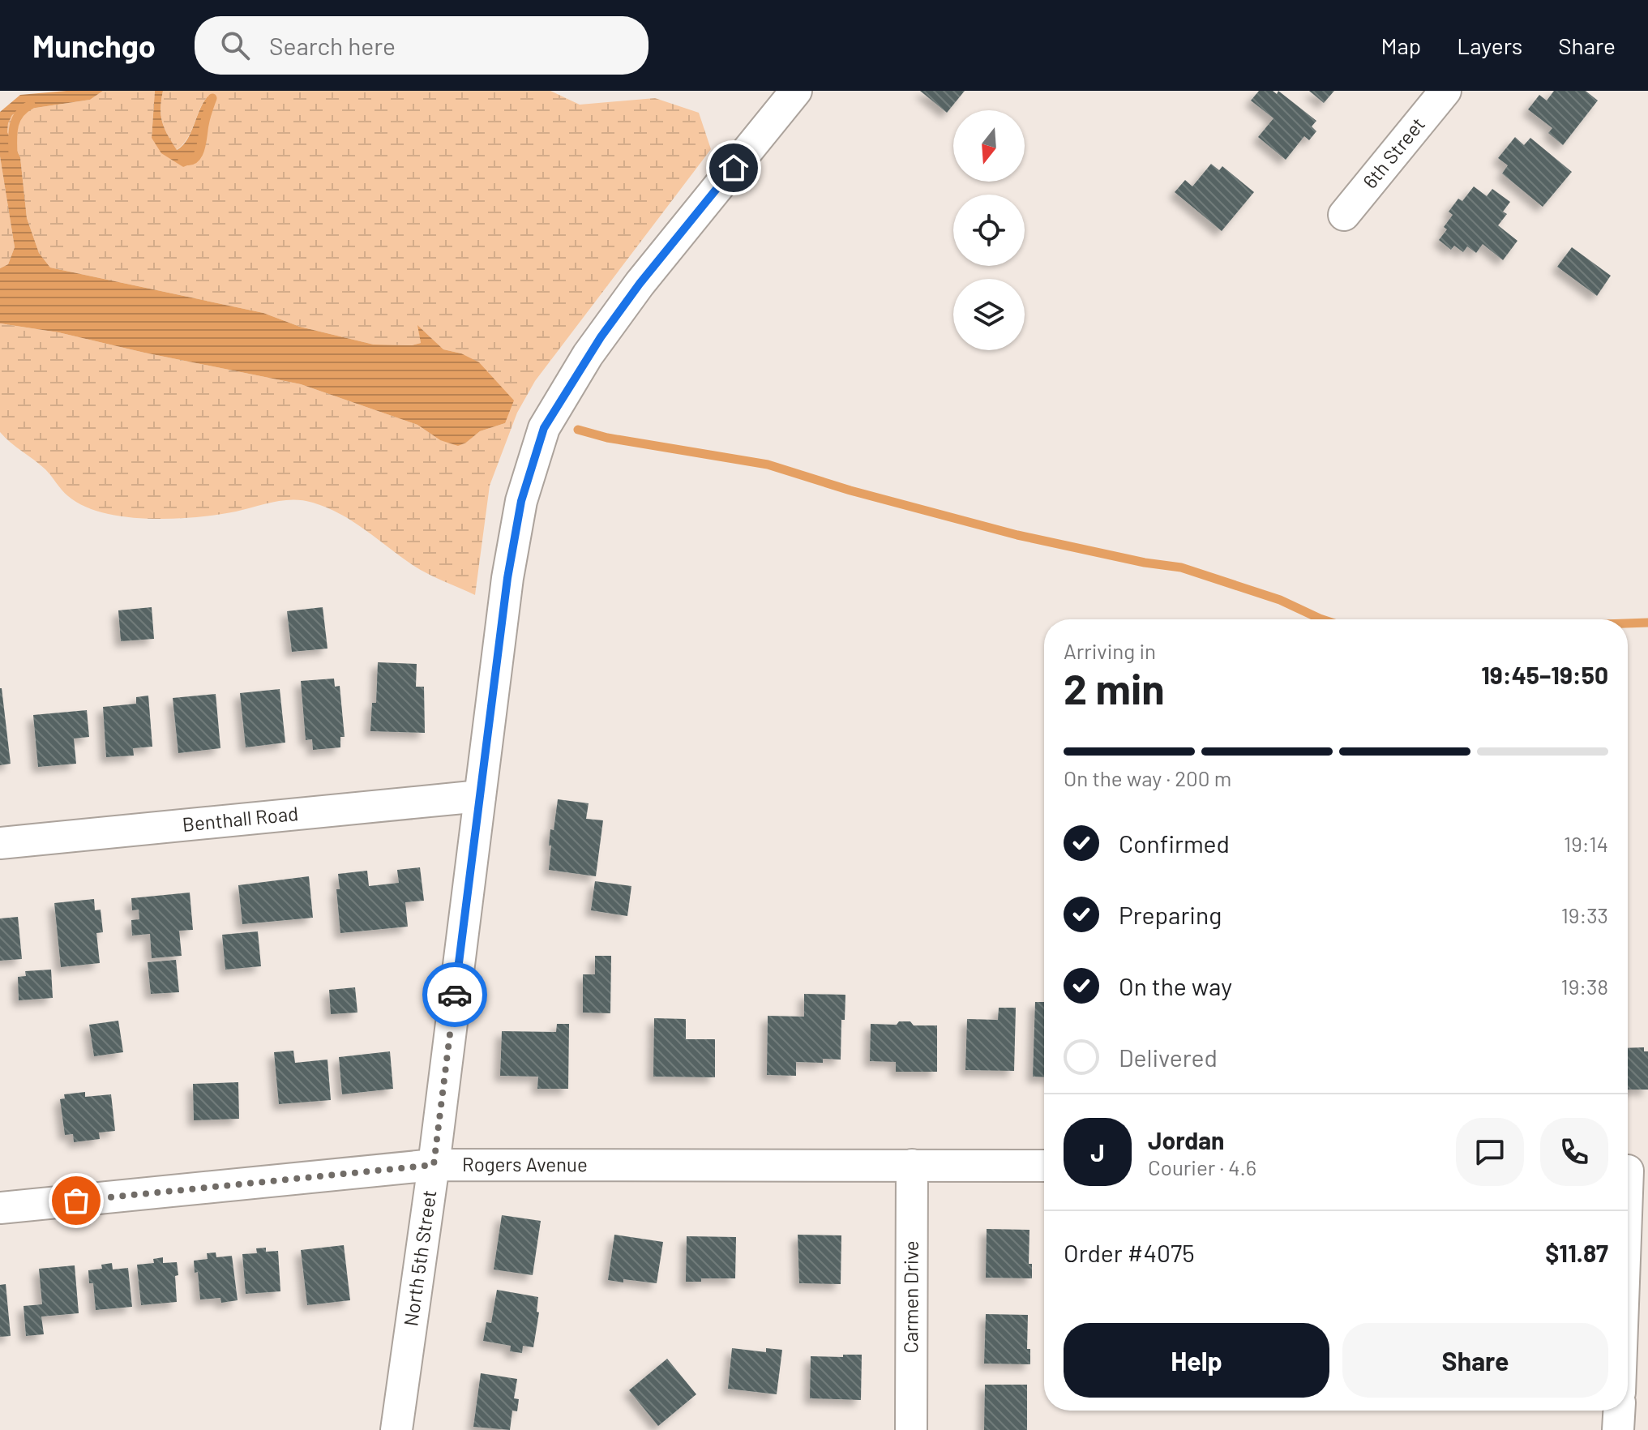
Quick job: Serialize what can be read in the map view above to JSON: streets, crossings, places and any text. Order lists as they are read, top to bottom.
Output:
{
  "streets": {
    "street": [
      "6th Street",
      "Benthall Road",
      "Rogers Avenue",
      "North 5th Street",
      "Carmen Drive"
    ]
  },
  "crossings": [
    ["Benthall Road", "North 5th Street"],
    ["Rogers Avenue", "North 5th Street"],
    ["Rogers Avenue", "Carmen Drive"]
  ],
  "north": "bottom",
  "page": {
    "header": "Munchgo",
    "search": "Search here",
    "nav": ["Map", "Layers", "Share"],
    "heading": ["2 min", "Arriving in", "19:45–19:50"],
    "panel": [
      "Jordan",
      "Courier · 4.6",
      "Order #4075",
      "$11.87"
    ],
    "bar": "On the way · 200 m",
    "list": [
      ["Confirmed", "19:14"],
      ["Preparing", "19:33"],
      ["On the way", "19:38"],
      "Delivered"
    ],
    "round": "J",
    "buttons": ["Help", "Share"]
  }
}
